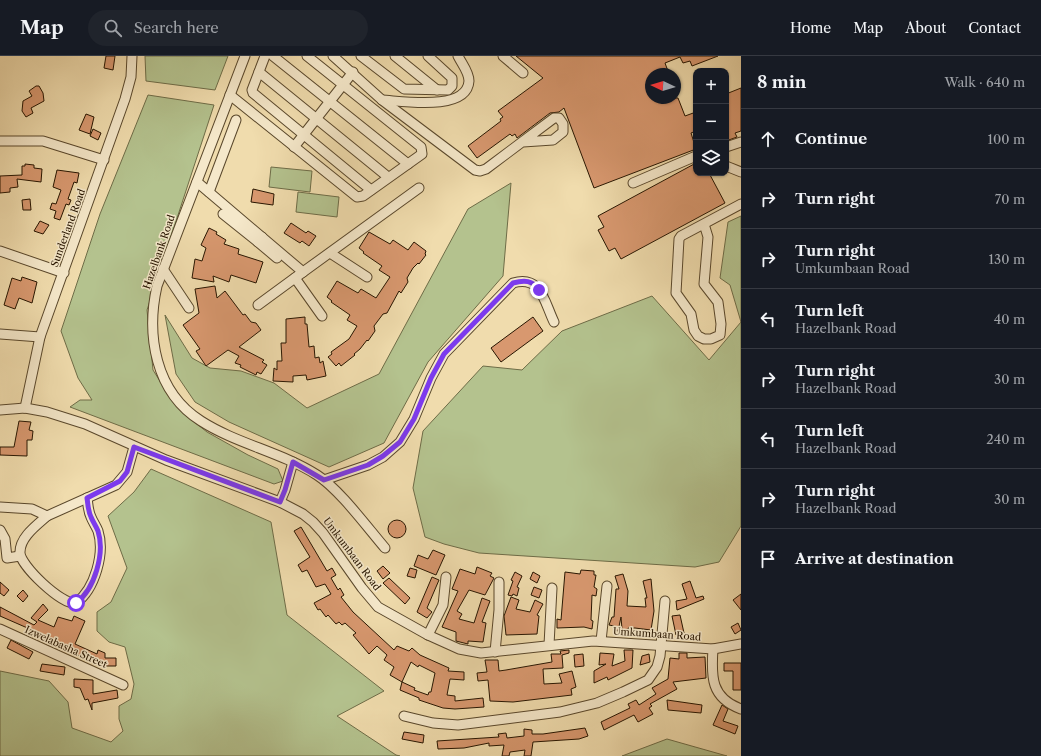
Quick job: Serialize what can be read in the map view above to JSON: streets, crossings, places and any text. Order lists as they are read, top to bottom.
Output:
{
  "streets": {
    "street": [
      "Sunderland Road",
      "Hazelbank Road",
      "Umkumbaan Road",
      "Izwelabasha Street"
    ]
  },
  "crossings": [
    ["Sunderland Road", "Umkumbaan Road"]
  ],
  "north": "left",
  "page": {
    "header": "Map",
    "search": "Search here",
    "nav": [
      "Home",
      "Map",
      "About",
      "Contact"
    ],
    "heading": ["8 min", "Walk · 640 m"],
    "map_buttons": ["+", "−"],
    "list": [
      ["Continue", "100 m"],
      ["Turn right", "70 m"],
      ["Turn right", "Umkumbaan Road", "130 m"],
      ["Turn left", "Hazelbank Road", "40 m"],
      ["Turn right", "Hazelbank Road", "30 m"],
      ["Turn left", "Hazelbank Road", "240 m"],
      ["Turn right", "Hazelbank Road", "30 m"],
      "Arrive at destination"
    ]
  }
}
